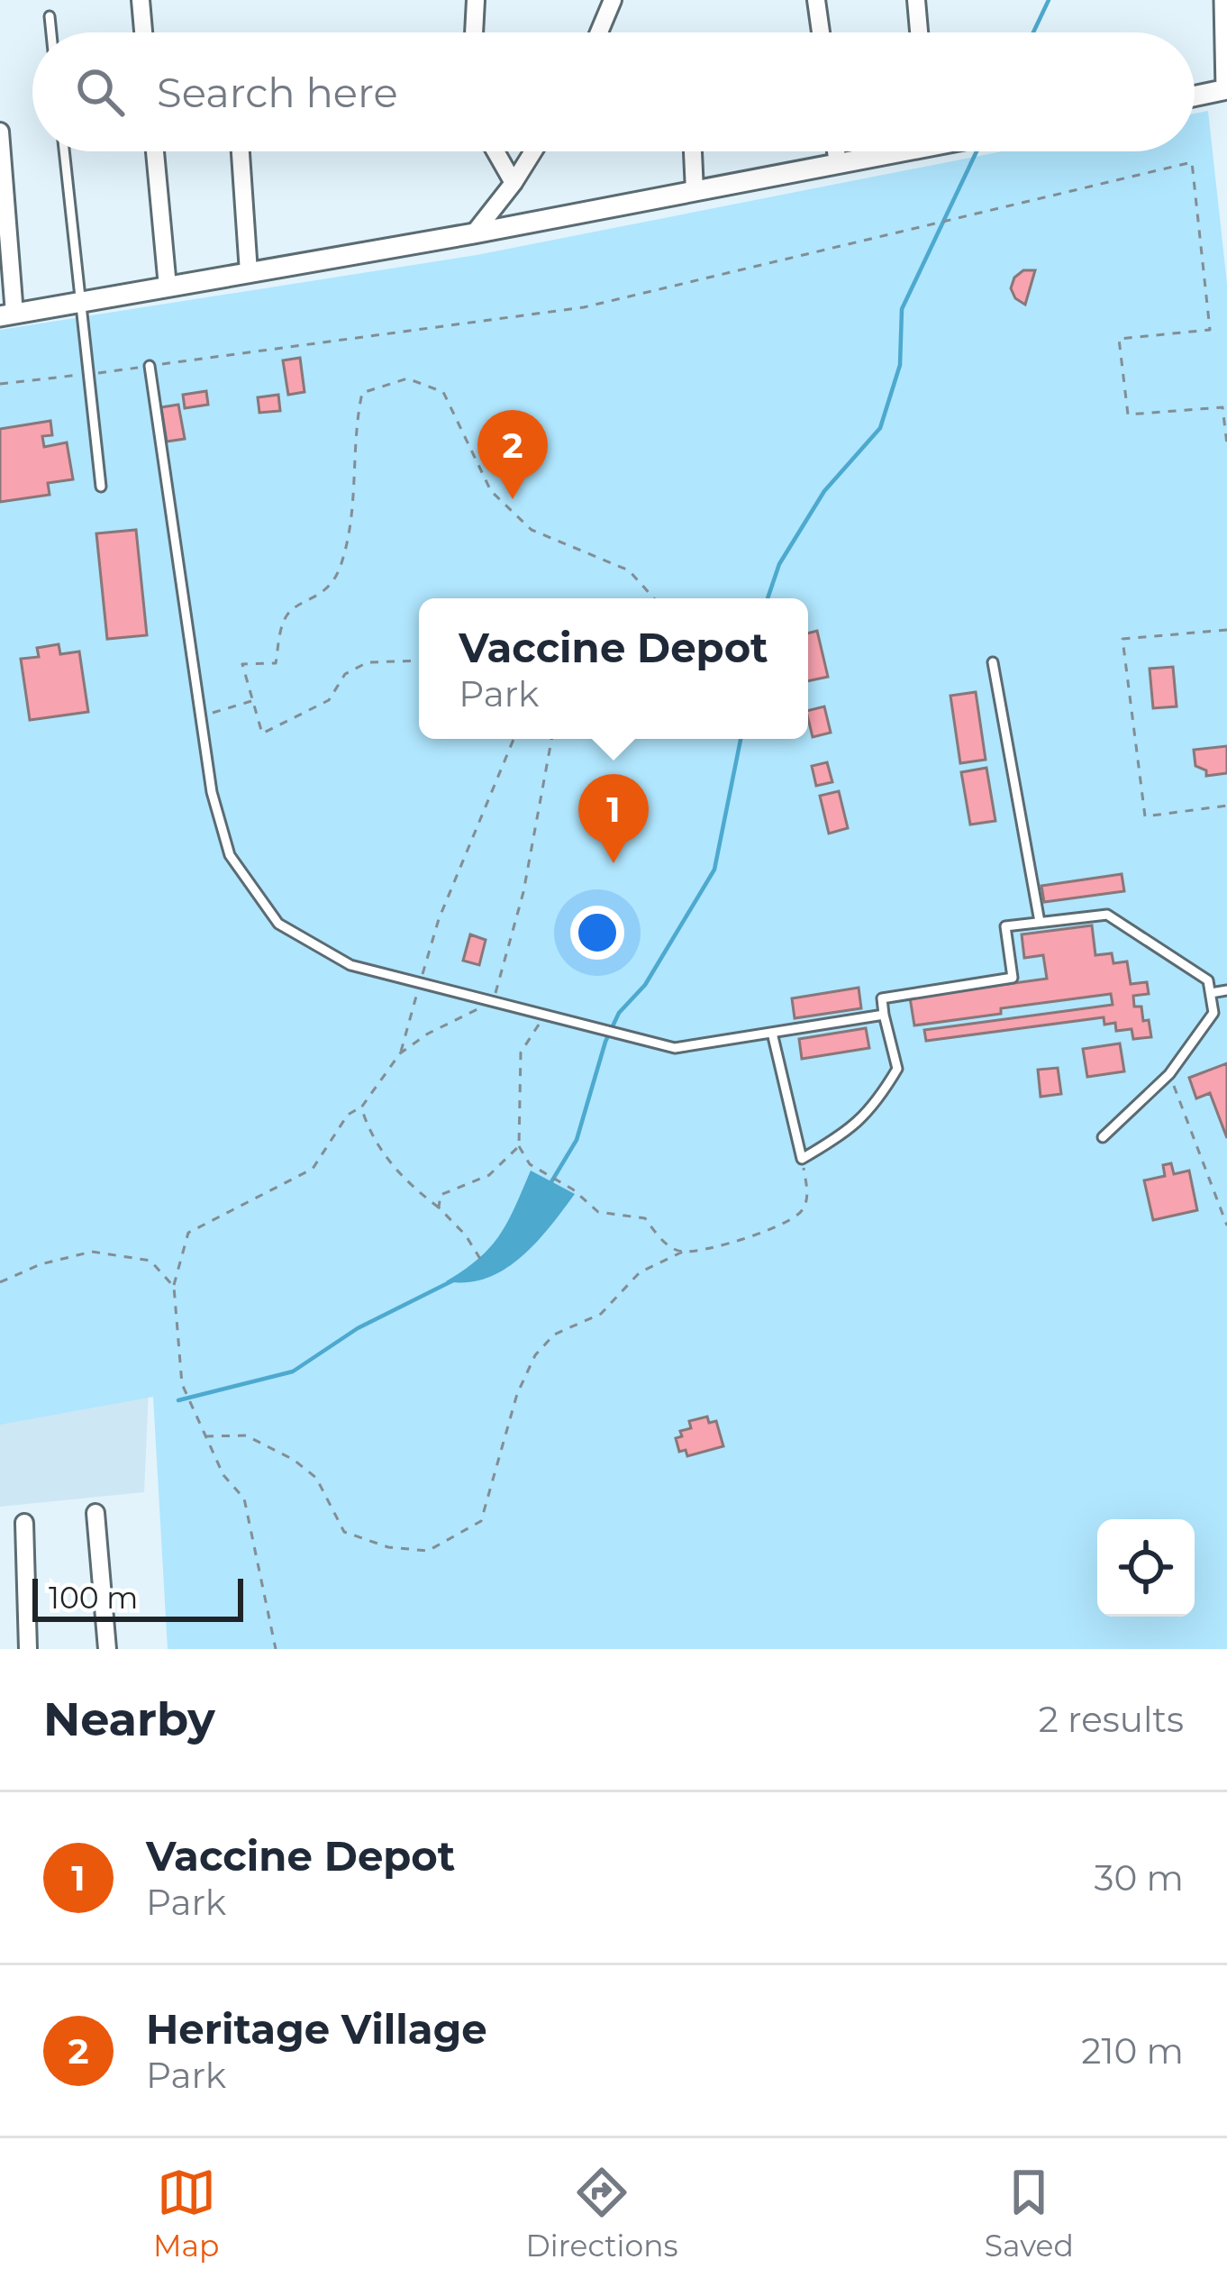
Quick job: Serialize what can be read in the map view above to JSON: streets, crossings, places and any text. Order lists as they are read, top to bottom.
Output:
{
  "scale_bar": "100 m",
  "page": {
    "search": "Search here",
    "pins": ["2", "1"],
    "popup": ["Vaccine Depot", "Park"],
    "scale": "100 m",
    "heading": ["Nearby", "2 results"],
    "list": [
      {
        "mark": "1",
        "name": "Vaccine Depot",
        "note": "Park",
        "value": "30 m"
      },
      {
        "mark": "2",
        "name": "Heritage Village",
        "note": "Park",
        "value": "210 m"
      }
    ],
    "nav": ["Map", "Directions", "Saved"]
  }
}
